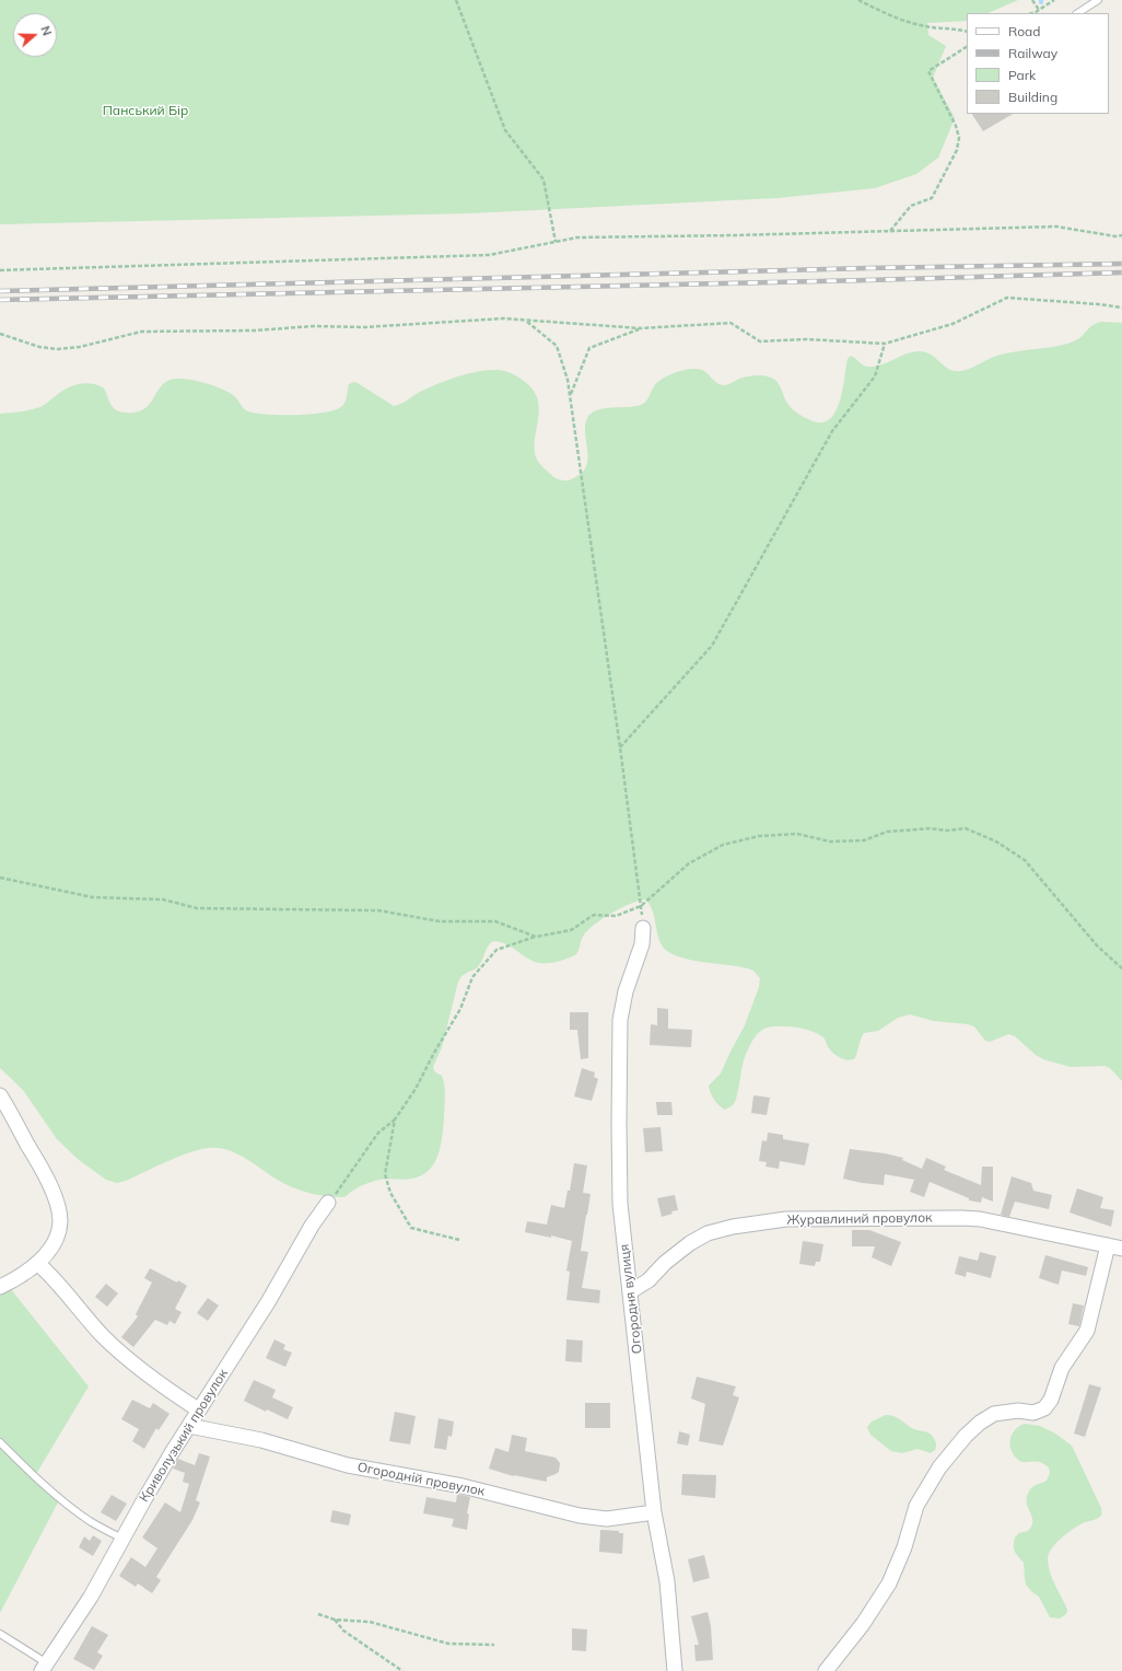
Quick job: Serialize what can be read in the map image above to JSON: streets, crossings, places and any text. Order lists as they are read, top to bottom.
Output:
{
  "streets": {
    "street": [
      "Журавлиний провулок",
      "Огородня вулиця",
      "Криволузький провулок",
      "Огородній провулок"
    ]
  },
  "crossings": [
    ["Журавлиний провулок", "Огородня вулиця"],
    ["Огородня вулиця", "Огородній провулок"],
    ["Криволузький провулок", "Огородній провулок"]
  ],
  "parks": ["Панський Бір"],
  "legend": [
    "Road",
    "Railway",
    "Park",
    "Building"
  ],
  "north": "right"
}
